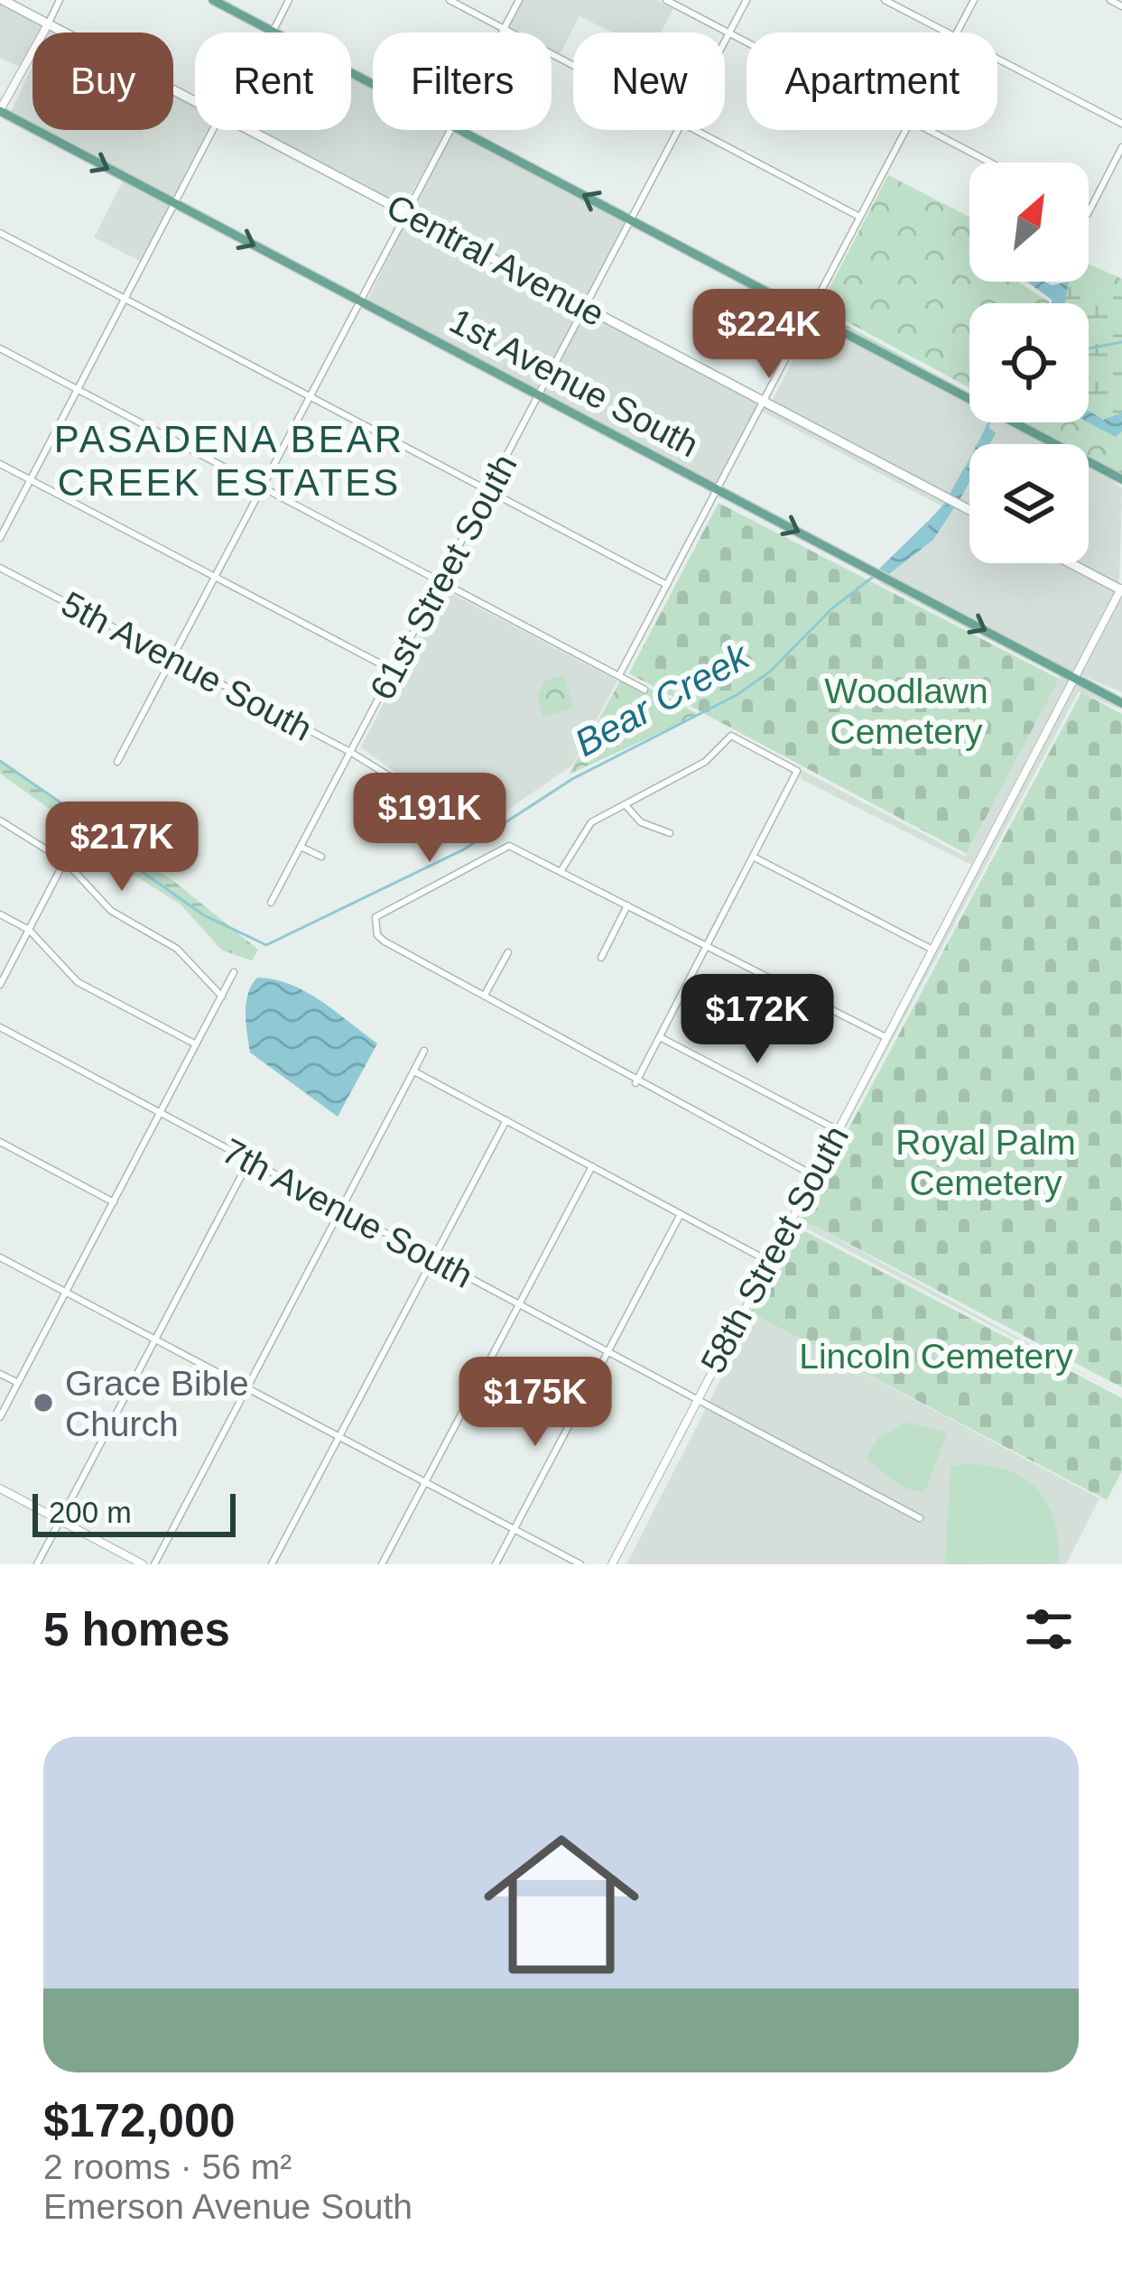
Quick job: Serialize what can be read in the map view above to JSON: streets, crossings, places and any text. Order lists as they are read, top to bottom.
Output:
{
  "streets": {
    "main road": ["Central Avenue", "1st Avenue South"],
    "street": [
      "61st Street South",
      "5th Avenue South",
      "7th Avenue South",
      "58th Street South"
    ]
  },
  "crossings": [
    ["Central Avenue", "61st Street South"],
    ["1st Avenue South", "61st Street South"],
    ["1st Avenue South", "58th Street South"],
    ["61st Street South", "5th Avenue South"],
    ["7th Avenue South", "58th Street South"]
  ],
  "one_way": ["1st Avenue South"],
  "districts": ["PASADENA BEAR CREEK ESTATES"],
  "water": ["Bear Creek"],
  "parks": ["Woodlawn Cemetery", "Royal Palm Cemetery", "Lincoln Cemetery"],
  "places": ["Grace Bible Church"],
  "scale_bar": "200 m",
  "north": "top right",
  "page": {
    "chip": [
      "Buy",
      "Rent",
      "Filters",
      "New",
      "Apartment"
    ],
    "price": [
      "$224K",
      "$191K",
      "$217K",
      "$172K",
      "$175K"
    ],
    "scale": "200 m",
    "heading": "5 homes",
    "list": [
      {
        "name": "$172,000",
        "note": "2 rooms · 56 m² · Emerson Avenue South"
      }
    ]
  }
}
